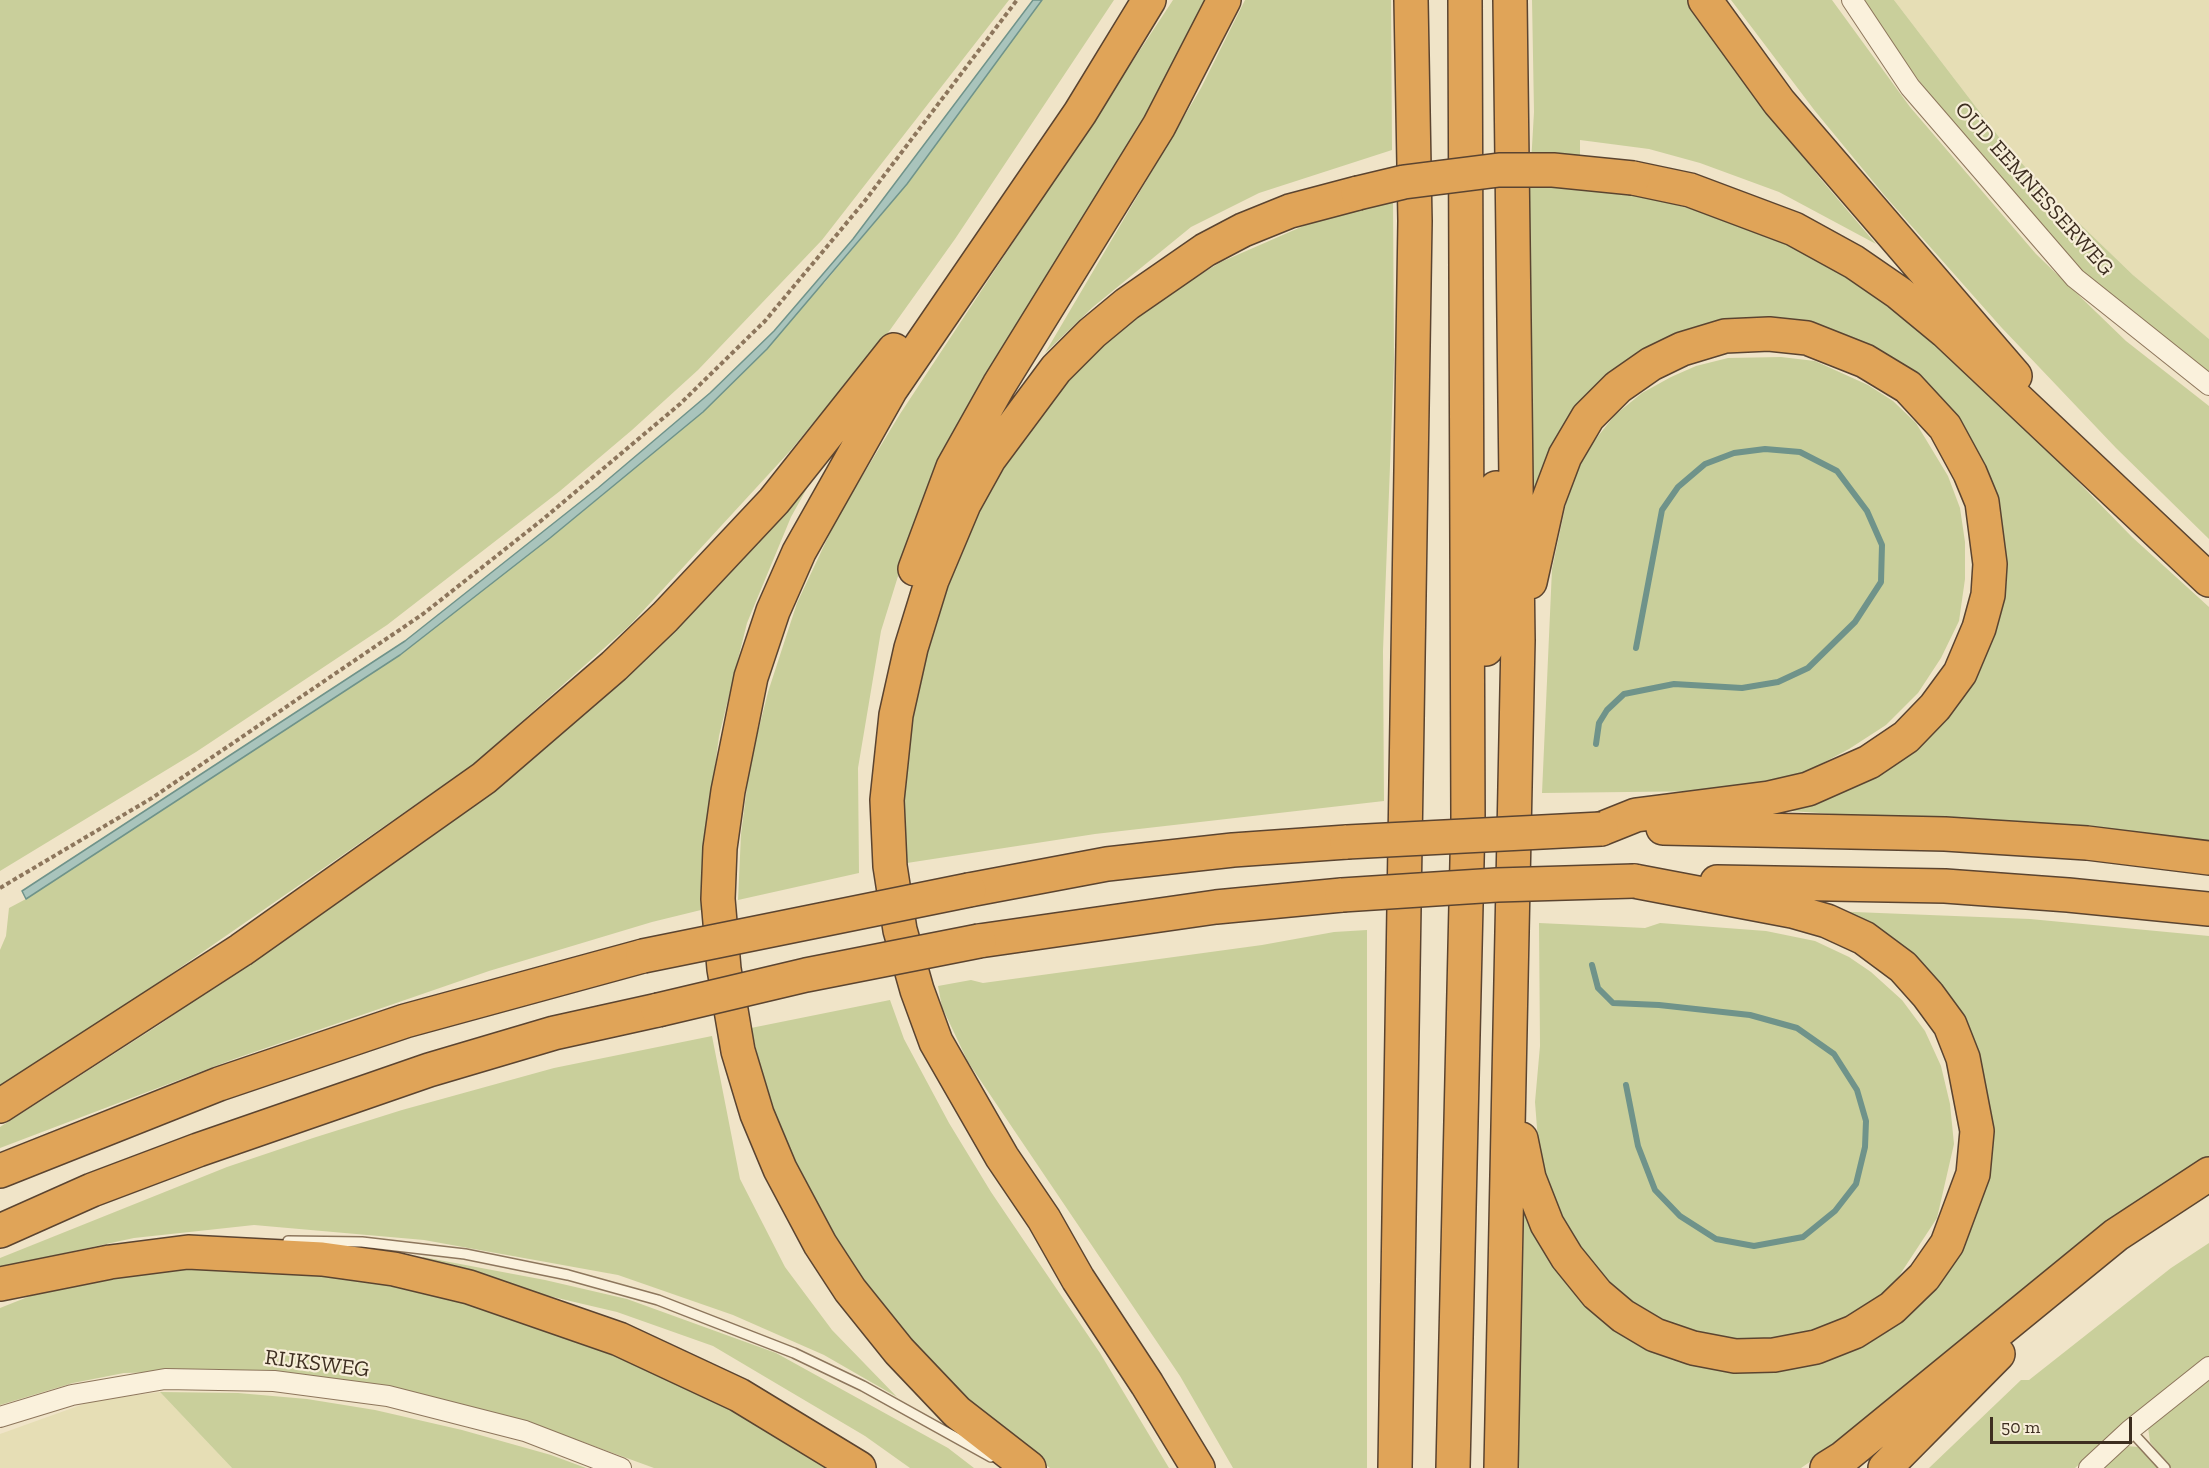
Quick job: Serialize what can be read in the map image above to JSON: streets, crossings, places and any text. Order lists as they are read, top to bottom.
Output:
{
  "streets": {
    "street": ["OUD EEMNESSERWEG", "RIJKSWEG"]
  },
  "scale_bar": "50 m"
}
